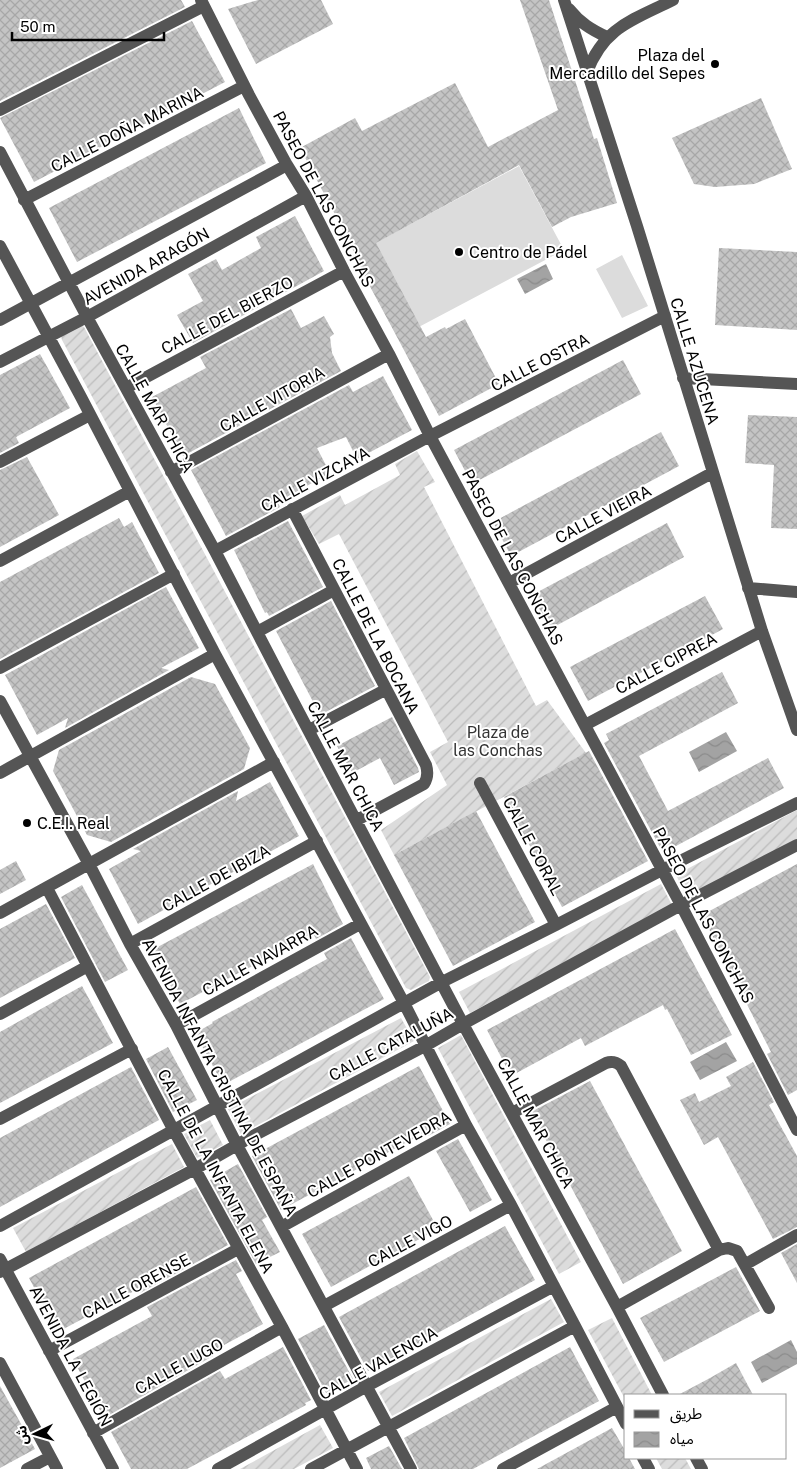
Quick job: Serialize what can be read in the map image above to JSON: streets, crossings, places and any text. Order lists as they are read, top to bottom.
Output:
{
  "streets": {
    "street": [
      "CALLE DOÑA MARINA",
      "PASEO DE LAS CONCHAS",
      "AVENIDA ARAGÓN",
      "CALLE DEL BIERZO",
      "CALLE AZUCENA",
      "CALLE OSTRA",
      "CALLE VITORIA",
      "CALLE MAR CHICA",
      "CALLE VIZCAYA",
      "CALLE VIEIRA",
      "CALLE DE LA BOCANA",
      "CALLE CIPREA",
      "CALLE CORAL",
      "CALLE DE IBIZA",
      "CALLE NAVARRA",
      "CALLE CATALUÑA",
      "AVENIDA INFANTA CRISTINA DE ESPAÑA",
      "CALLE PONTEVEDRA",
      "CALLE DE LA INFANTA ELENA",
      "CALLE VIGO",
      "CALLE ORENSE",
      "AVENIDA LA LEGIÓN",
      "CALLE VALENCIA",
      "CALLE LUGO"
    ]
  },
  "crossings": [
    ["CALLE DOÑA MARINA", "PASEO DE LAS CONCHAS"],
    ["CALLE DOÑA MARINA", "CALLE MAR CHICA"],
    ["PASEO DE LAS CONCHAS", "AVENIDA ARAGÓN"],
    ["PASEO DE LAS CONCHAS", "CALLE DEL BIERZO"],
    ["PASEO DE LAS CONCHAS", "CALLE OSTRA"],
    ["PASEO DE LAS CONCHAS", "CALLE VITORIA"],
    ["PASEO DE LAS CONCHAS", "CALLE VIZCAYA"],
    ["PASEO DE LAS CONCHAS", "CALLE VIEIRA"],
    ["PASEO DE LAS CONCHAS", "CALLE CIPREA"],
    ["PASEO DE LAS CONCHAS", "CALLE CATALUÑA"],
    ["AVENIDA ARAGÓN", "CALLE MAR CHICA"],
    ["CALLE DEL BIERZO", "CALLE MAR CHICA"],
    ["CALLE AZUCENA", "CALLE OSTRA"],
    ["CALLE AZUCENA", "CALLE VIEIRA"],
    ["CALLE AZUCENA", "CALLE CIPREA"],
    ["CALLE OSTRA", "CALLE VIZCAYA"],
    ["CALLE VITORIA", "CALLE MAR CHICA"],
    ["CALLE MAR CHICA", "CALLE VIZCAYA"],
    ["CALLE MAR CHICA", "CALLE DE LA BOCANA"],
    ["CALLE MAR CHICA", "CALLE CATALUÑA"],
    ["CALLE VIZCAYA", "CALLE DE LA BOCANA"],
    ["CALLE CORAL", "CALLE CATALUÑA"],
    ["CALLE DE IBIZA", "AVENIDA INFANTA CRISTINA DE ESPAÑA"],
    ["CALLE NAVARRA", "AVENIDA INFANTA CRISTINA DE ESPAÑA"],
    ["CALLE CATALUÑA", "AVENIDA INFANTA CRISTINA DE ESPAÑA"],
    ["CALLE CATALUÑA", "CALLE DE LA INFANTA ELENA"],
    ["CALLE CATALUÑA", "AVENIDA LA LEGIÓN"],
    ["AVENIDA INFANTA CRISTINA DE ESPAÑA", "CALLE PONTEVEDRA"],
    ["AVENIDA INFANTA CRISTINA DE ESPAÑA", "CALLE VIGO"],
    ["AVENIDA INFANTA CRISTINA DE ESPAÑA", "CALLE VALENCIA"],
    ["CALLE DE LA INFANTA ELENA", "CALLE ORENSE"],
    ["CALLE DE LA INFANTA ELENA", "CALLE VALENCIA"],
    ["CALLE DE LA INFANTA ELENA", "CALLE LUGO"],
    ["CALLE ORENSE", "AVENIDA LA LEGIÓN"],
    ["AVENIDA LA LEGIÓN", "CALLE LUGO"]
  ],
  "parks": ["Plaza de las Conchas"],
  "places": ["Plaza del Mercadillo del Sepes", "Centro de Pádel", "C.E.I. Real"],
  "legend": ["طريق", "مياه"],
  "scale_bar": "50 m",
  "north": "left"
}
